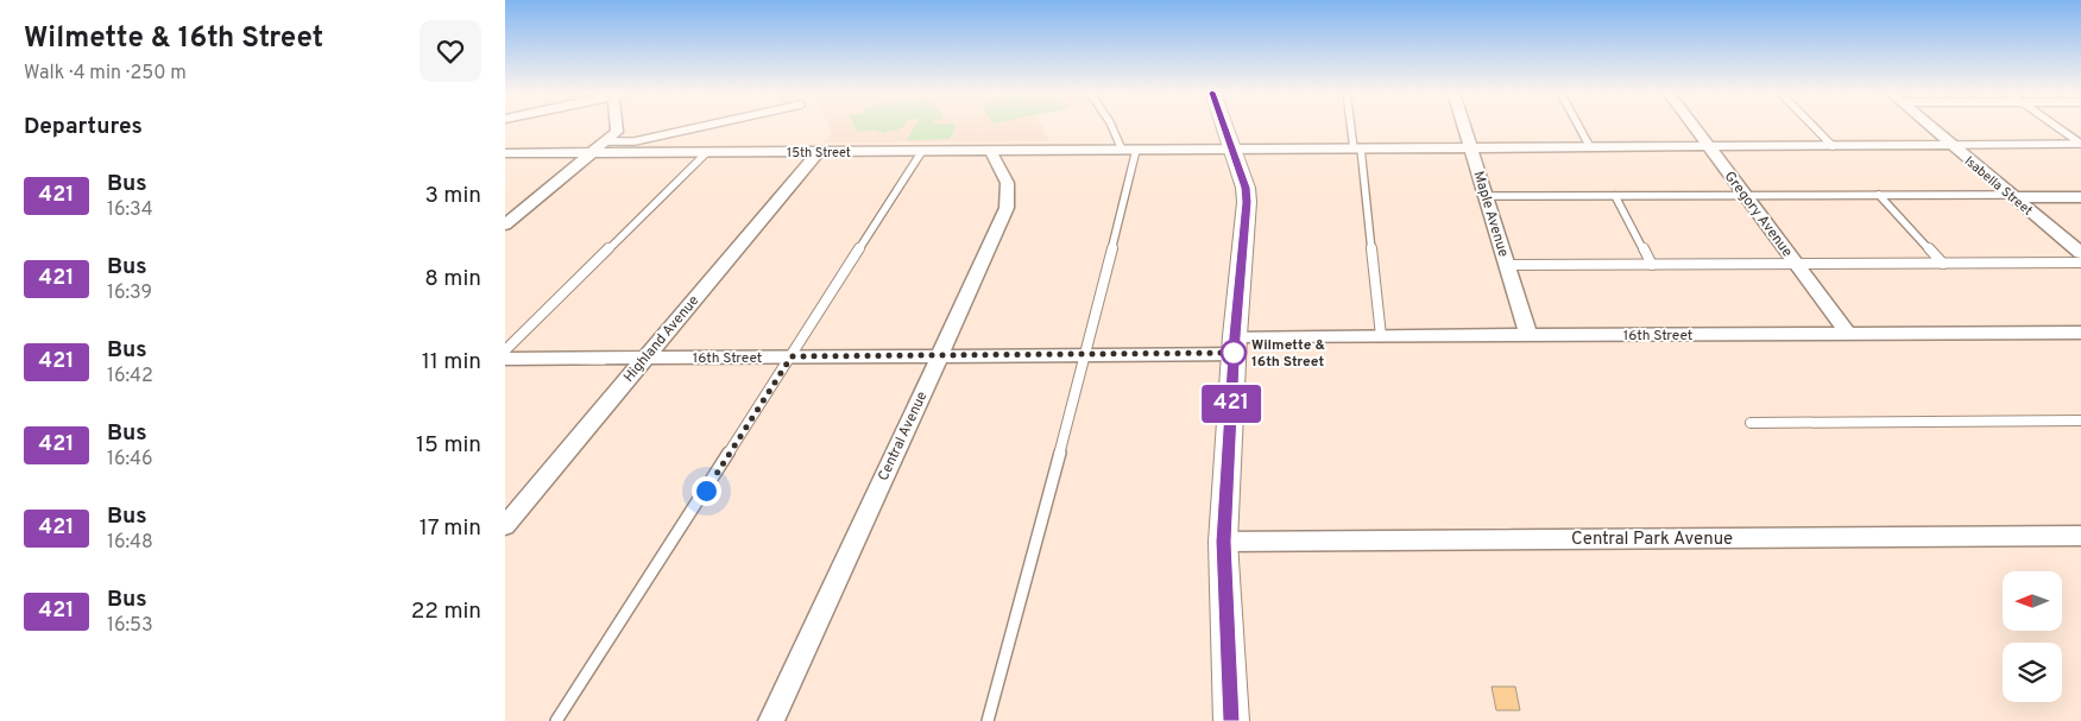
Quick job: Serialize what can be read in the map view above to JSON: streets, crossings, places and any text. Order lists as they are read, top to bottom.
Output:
{
  "streets": {
    "street": [
      "15th Street",
      "Isabella Street",
      "Maple Avenue",
      "Gregory Avenue",
      "16th Street",
      "Highland Avenue",
      "Central Avenue",
      "Central Park Avenue"
    ]
  },
  "crossings": [
    ["15th Street", "Isabella Street"],
    ["15th Street", "Maple Avenue"],
    ["15th Street", "Gregory Avenue"],
    ["15th Street", "Highland Avenue"],
    ["15th Street", "Central Avenue"],
    ["Maple Avenue", "16th Street"],
    ["Gregory Avenue", "16th Street"],
    ["16th Street", "Highland Avenue"],
    ["16th Street", "Central Avenue"]
  ],
  "places": ["Wilmette & 16th Street"],
  "lines": ["bus line 421"],
  "north": "left",
  "page": {
    "heading": [
      ["Wilmette & 16th Street", "Walk · 4 min · 250 m"],
      "Departures"
    ],
    "on_map": "421",
    "list": [
      {
        "mark": "421",
        "name": "Bus",
        "note": "16:34",
        "value": "3 min"
      },
      {
        "mark": "421",
        "name": "Bus",
        "note": "16:39",
        "value": "8 min"
      },
      {
        "mark": "421",
        "name": "Bus",
        "note": "16:42",
        "value": "11 min"
      },
      {
        "mark": "421",
        "name": "Bus",
        "note": "16:46",
        "value": "15 min"
      },
      {
        "mark": "421",
        "name": "Bus",
        "note": "16:48",
        "value": "17 min"
      },
      {
        "mark": "421",
        "name": "Bus",
        "note": "16:53",
        "value": "22 min"
      }
    ]
  }
}
